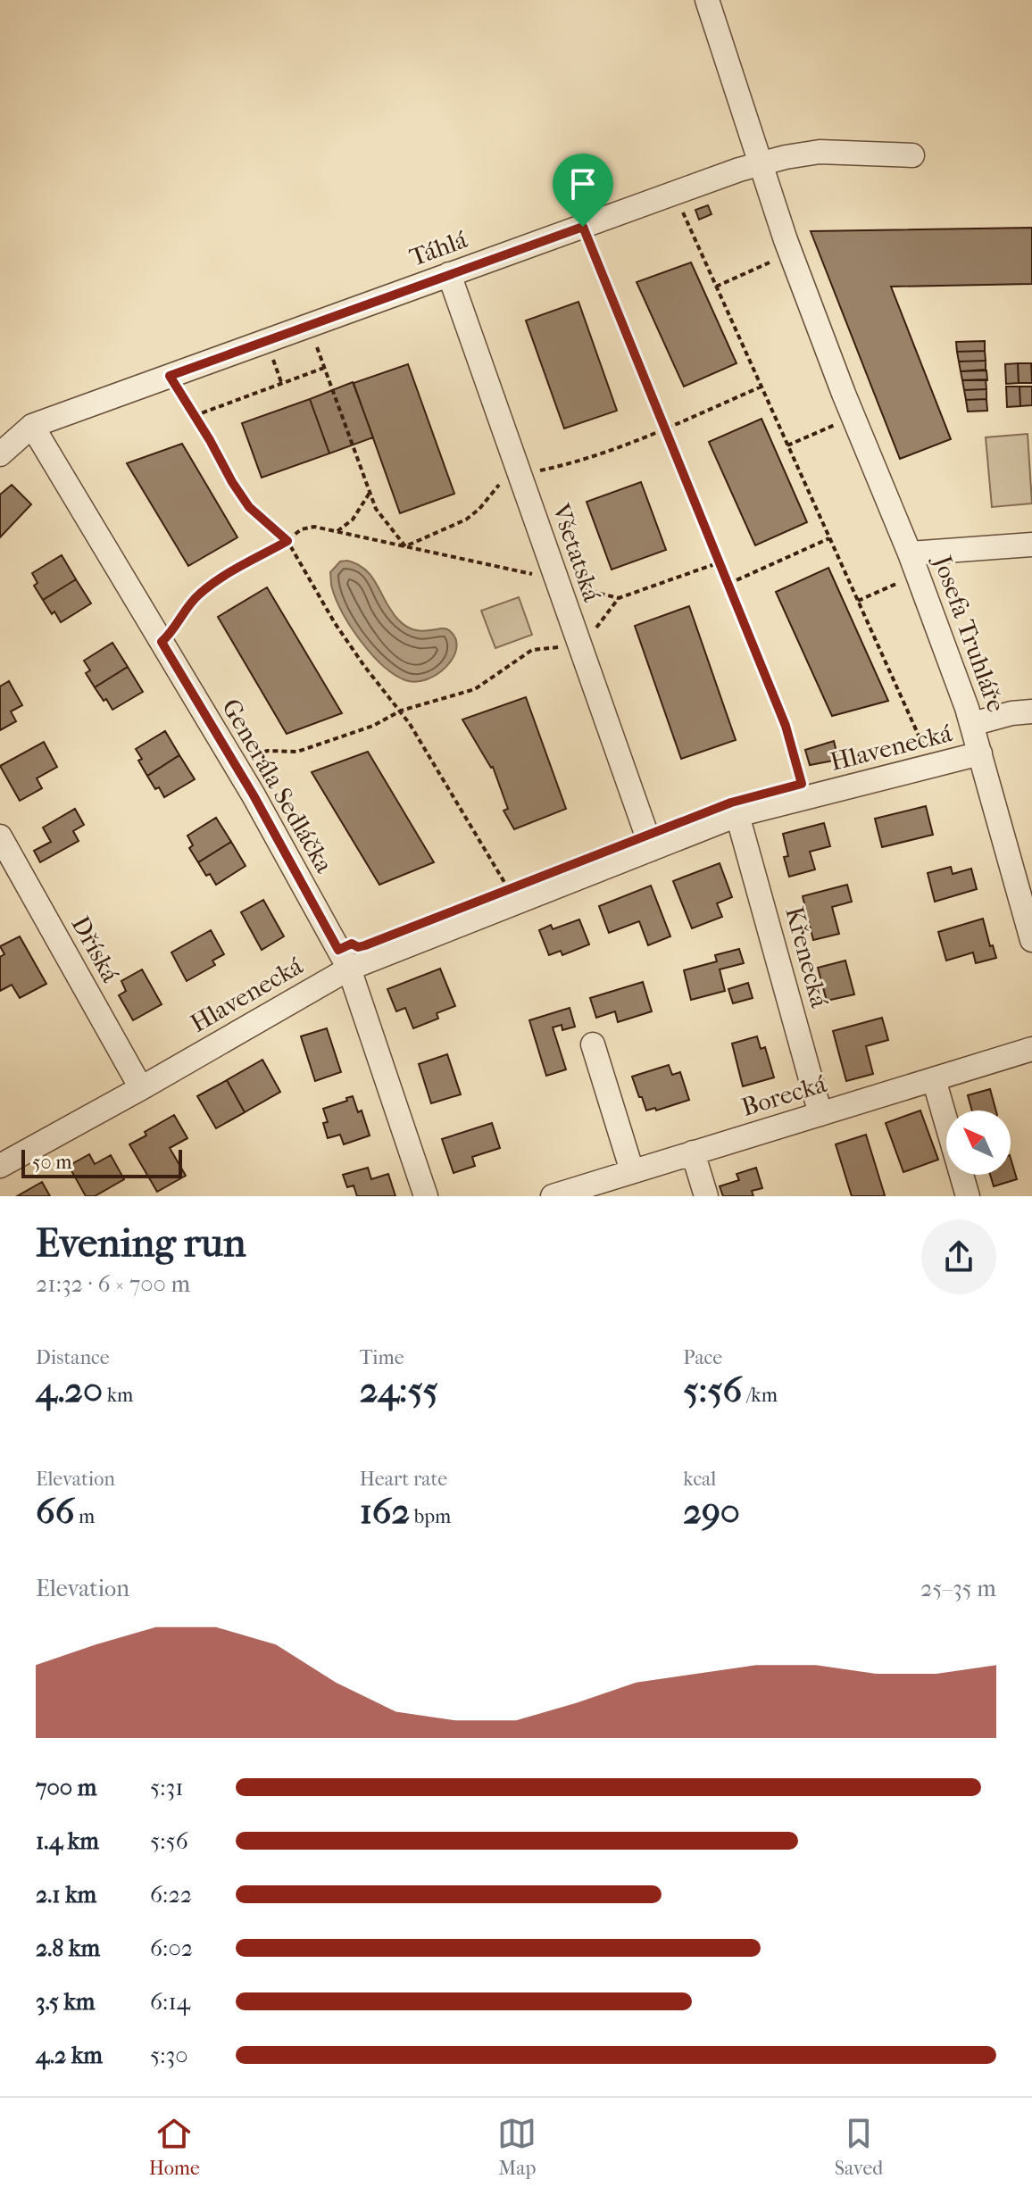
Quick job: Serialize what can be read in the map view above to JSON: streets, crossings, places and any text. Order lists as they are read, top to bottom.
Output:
{
  "streets": {
    "street": [
      "Táhlá",
      "Všetatská",
      "Josefa Truhláře",
      "Hlavenecká",
      "Generála Sedláčka",
      "Dříská",
      "Křenecká",
      "Borecká"
    ]
  },
  "crossings": [
    ["Táhlá", "Všetatská"],
    ["Táhlá", "Josefa Truhláře"],
    ["Táhlá", "Generála Sedláčka"],
    ["Všetatská", "Hlavenecká"],
    ["Josefa Truhláře", "Hlavenecká"],
    ["Hlavenecká", "Generála Sedláčka"],
    ["Hlavenecká", "Dříská"],
    ["Hlavenecká", "Křenecká"],
    ["Křenecká", "Borecká"]
  ],
  "scale_bar": "50 m",
  "north": "top left",
  "page": {
    "scale": "50 m",
    "heading": ["Evening run", "21:32 · 6 × 700 m"],
    "stats": [
      ["Distance", "4.20 km"],
      ["Time", "24:55"],
      ["Pace", "5:56 /km"],
      ["Elevation", "66 m"],
      ["Heart rate", "162 bpm"],
      ["kcal", "290"]
    ],
    "chart": ["Elevation", "25–35 m"],
    "list": [
      {
        "name": "700 m",
        "note": "5:31"
      },
      {
        "name": "1.4 km",
        "note": "5:56"
      },
      {
        "name": "2.1 km",
        "note": "6:22"
      },
      {
        "name": "2.8 km",
        "note": "6:02"
      },
      {
        "name": "3.5 km",
        "note": "6:14"
      },
      {
        "name": "4.2 km",
        "note": "5:30"
      }
    ],
    "tabs": ["Home", "Map", "Saved"]
  }
}
